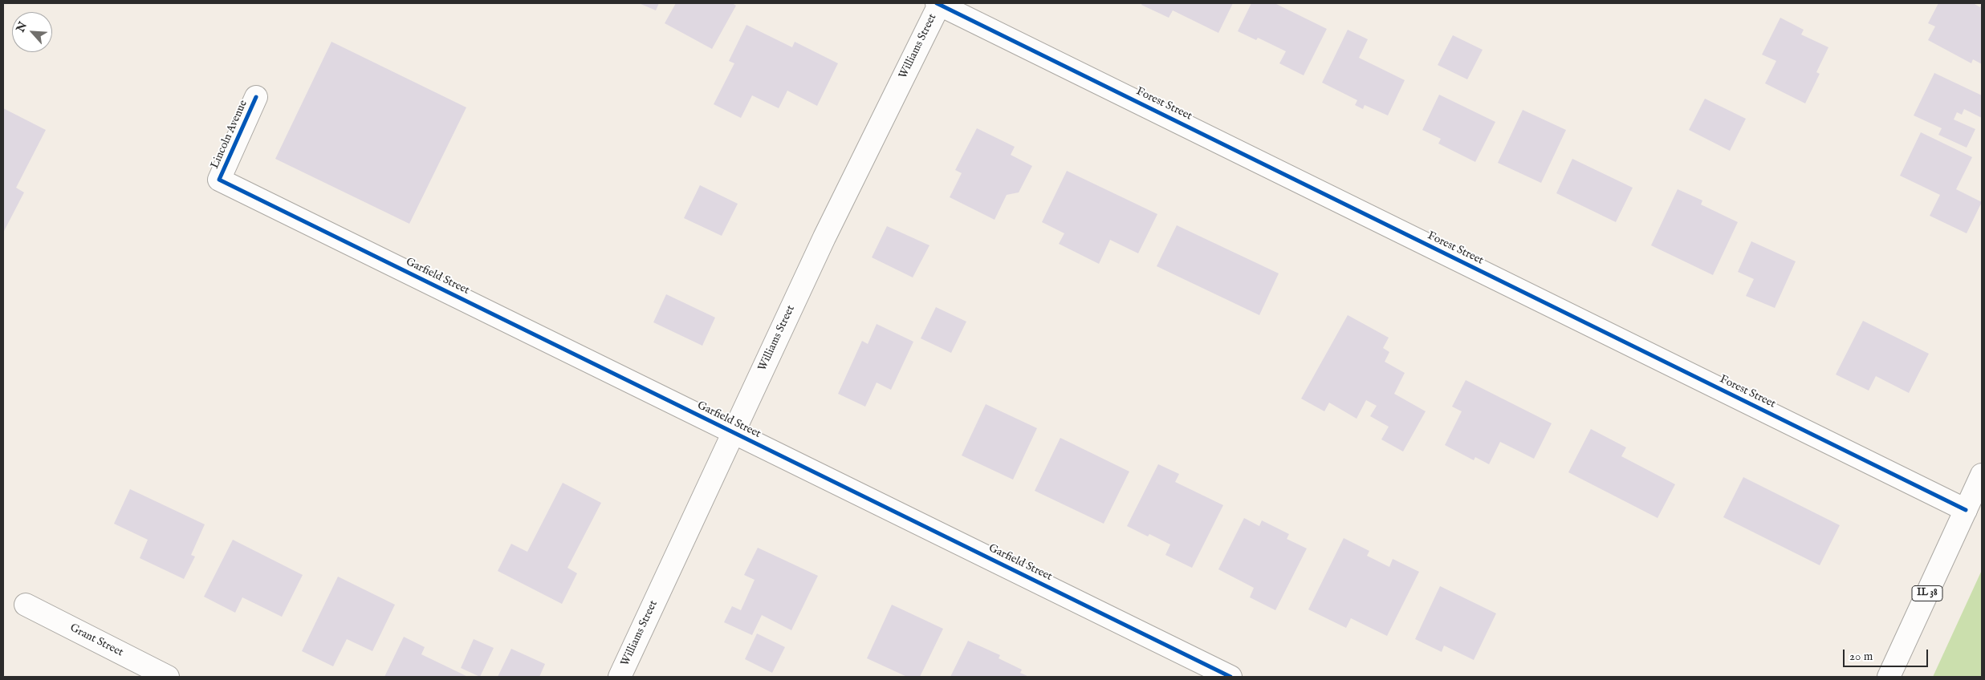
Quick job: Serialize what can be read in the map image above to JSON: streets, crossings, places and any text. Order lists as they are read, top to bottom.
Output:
{
  "streets": {
    "street": [
      "Williams Street",
      "Forest Street",
      "Lincoln Avenue",
      "Garfield Street",
      "IL 38",
      "Grant Street"
    ]
  },
  "crossings": [
    ["Williams Street", "Forest Street"],
    ["Williams Street", "Garfield Street"],
    ["Forest Street", "IL 38"],
    ["Lincoln Avenue", "Garfield Street"]
  ],
  "scale_bar": "20 m",
  "north": "top left"
}
